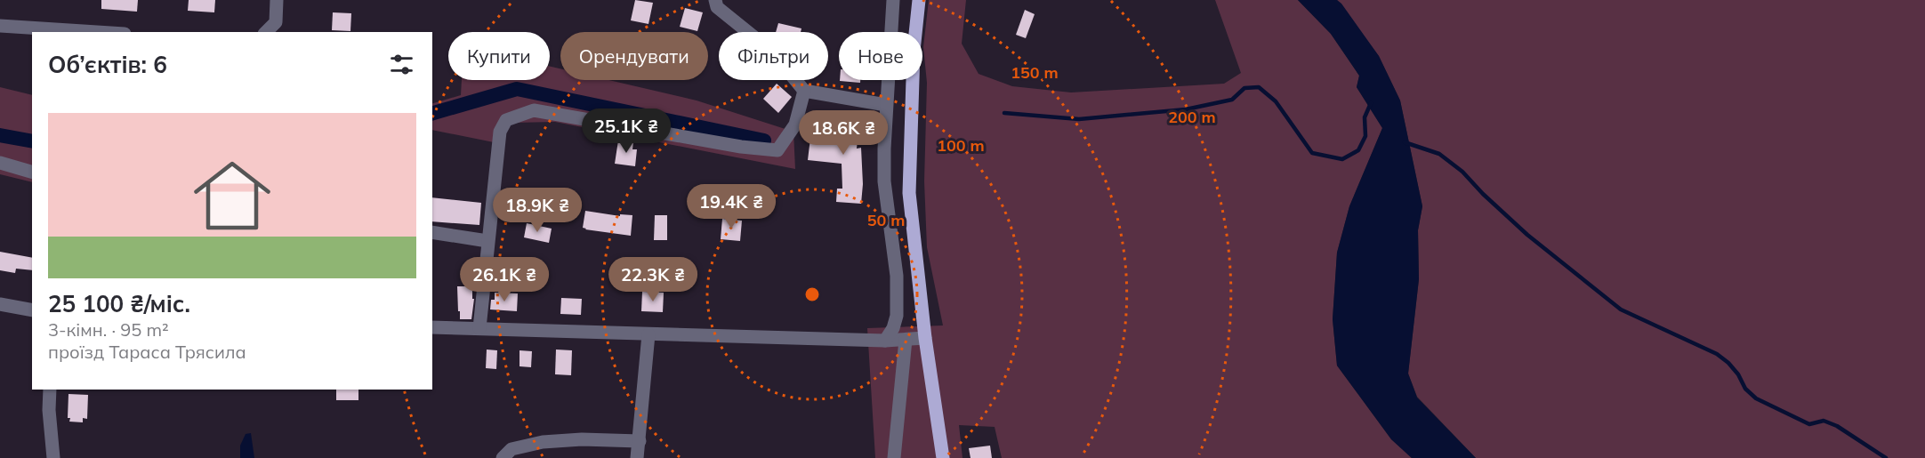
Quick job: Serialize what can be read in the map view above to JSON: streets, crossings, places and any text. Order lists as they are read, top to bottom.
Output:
{
  "page": {
    "chip": [
      "Купити",
      "Орендувати",
      "Фільтри",
      "Нове"
    ],
    "heading": "Об’єктів: 6",
    "list": [
      {
        "name": "25 100 ₴/міс.",
        "note": "3-кімн. · 95 m² · проїзд Тараса Трясила"
      }
    ],
    "price": [
      "25.1K ₴",
      "18.6K ₴",
      "19.4K ₴",
      "18.9K ₴",
      "26.1K ₴",
      "22.3K ₴"
    ]
  },
  "rings": [
    "150 m",
    "200 m",
    "100 m",
    "50 m"
  ]
}
